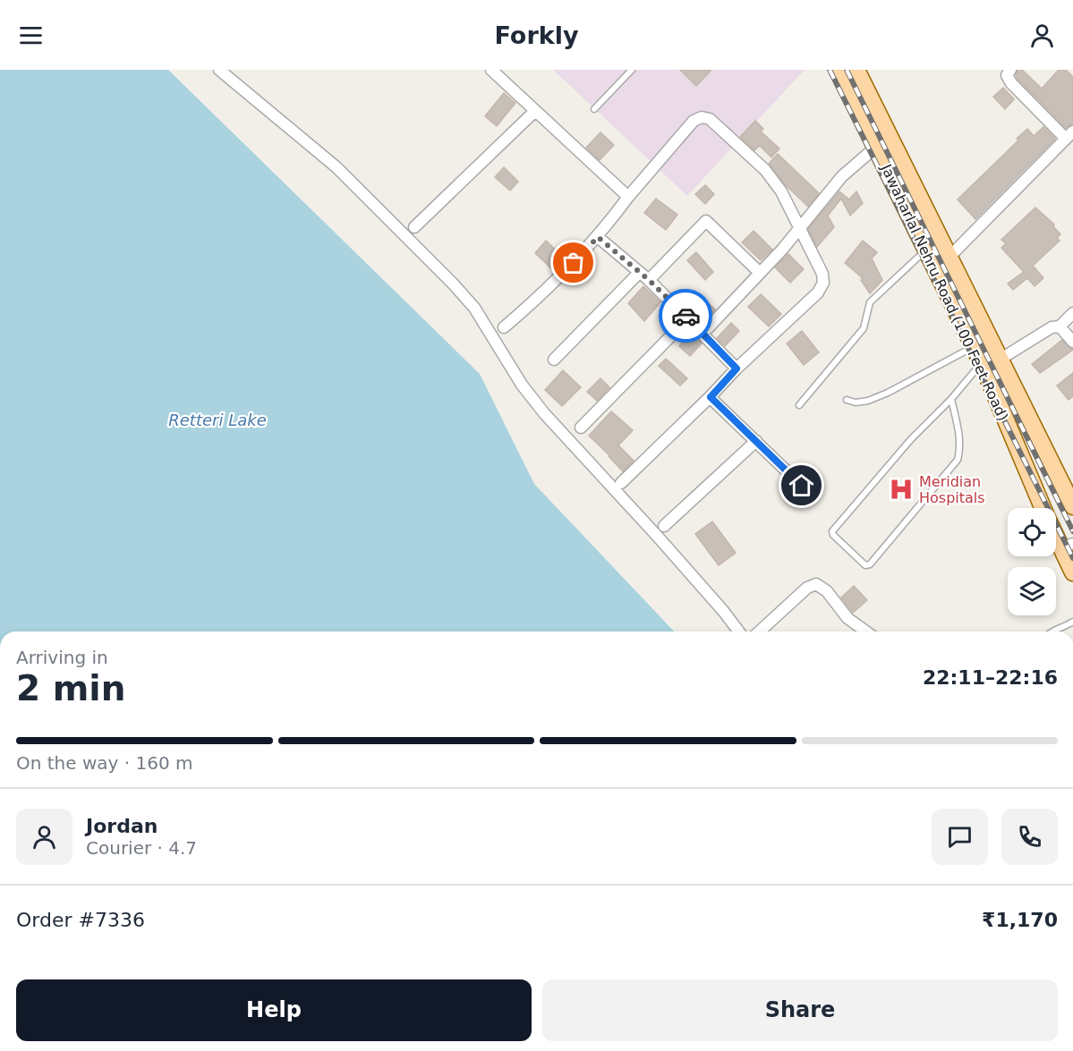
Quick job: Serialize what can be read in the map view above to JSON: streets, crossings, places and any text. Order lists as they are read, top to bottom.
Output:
{
  "streets": {
    "main road": ["Jawaharlal Nehru Road (100 Feet Road)"]
  },
  "water": ["Retteri Lake"],
  "places": {
    "hospital": ["Meridian Hospitals"]
  },
  "page": {
    "header": "Forkly",
    "heading": ["2 min", "Arriving in", "22:11–22:16"],
    "panel": [
      "Jordan",
      "Courier · 4.7",
      "Order #7336",
      "₹1,170"
    ],
    "bar": "On the way · 160 m",
    "buttons": ["Help", "Share"]
  }
}
